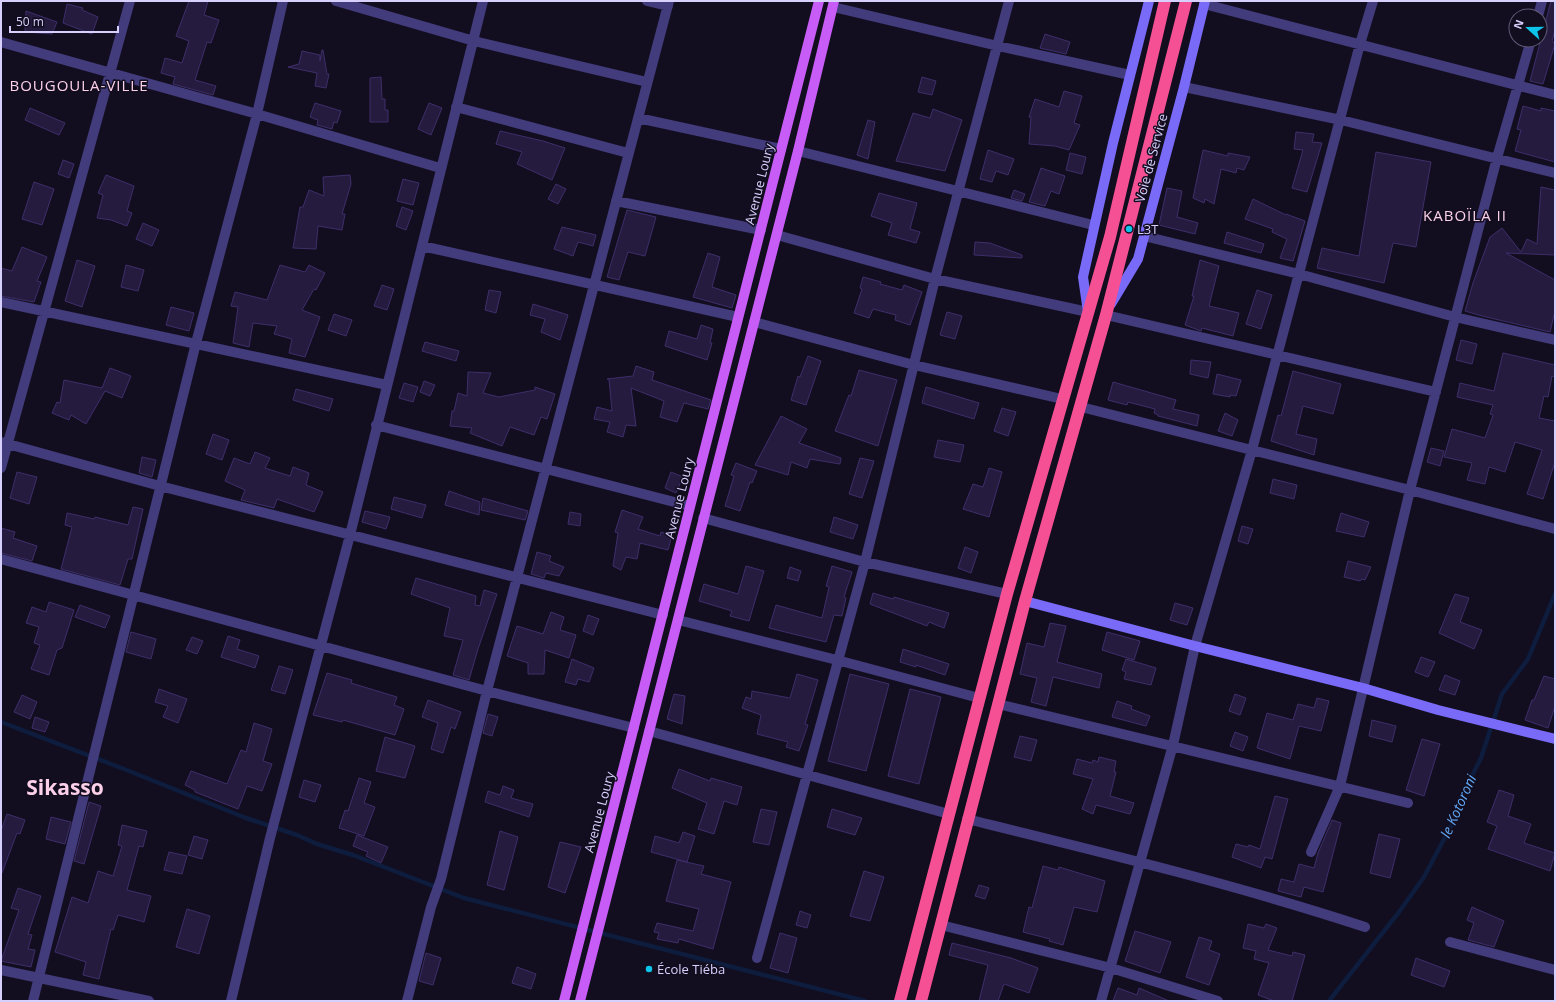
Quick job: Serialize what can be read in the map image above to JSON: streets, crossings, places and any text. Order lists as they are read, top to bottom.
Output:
{
  "streets": {
    "main road": ["Voie de Service", "Avenue Loury"]
  },
  "districts": ["BOUGOULA-VILLE", "KABOÏLA II", "Sikasso"],
  "water": ["le Kotoroni"],
  "places": ["L3T", "École Tiéba"],
  "scale_bar": "50 m",
  "north": "left"
}
